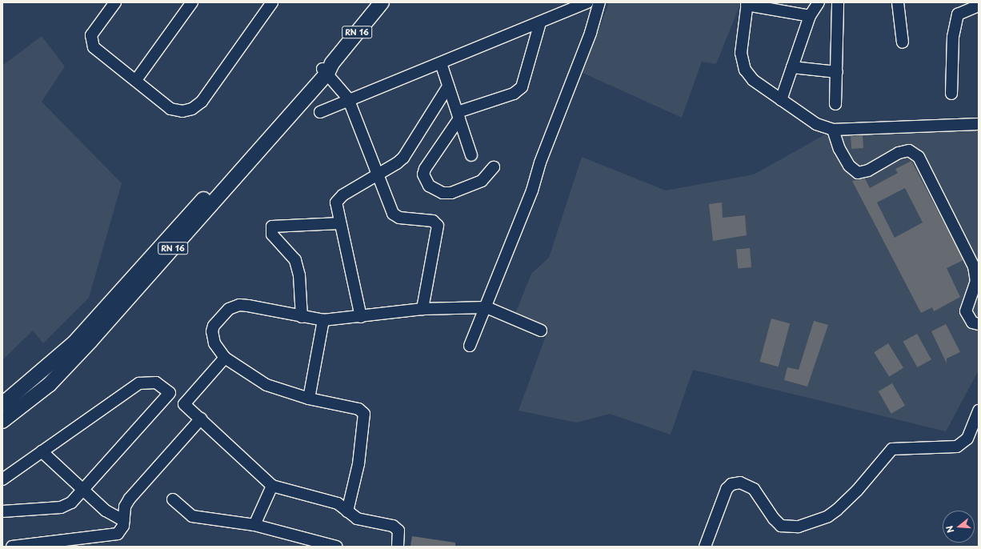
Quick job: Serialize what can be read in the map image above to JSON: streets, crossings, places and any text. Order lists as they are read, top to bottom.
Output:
{
  "streets": {
    "main road": ["RN 16"]
  },
  "north": "left"
}
